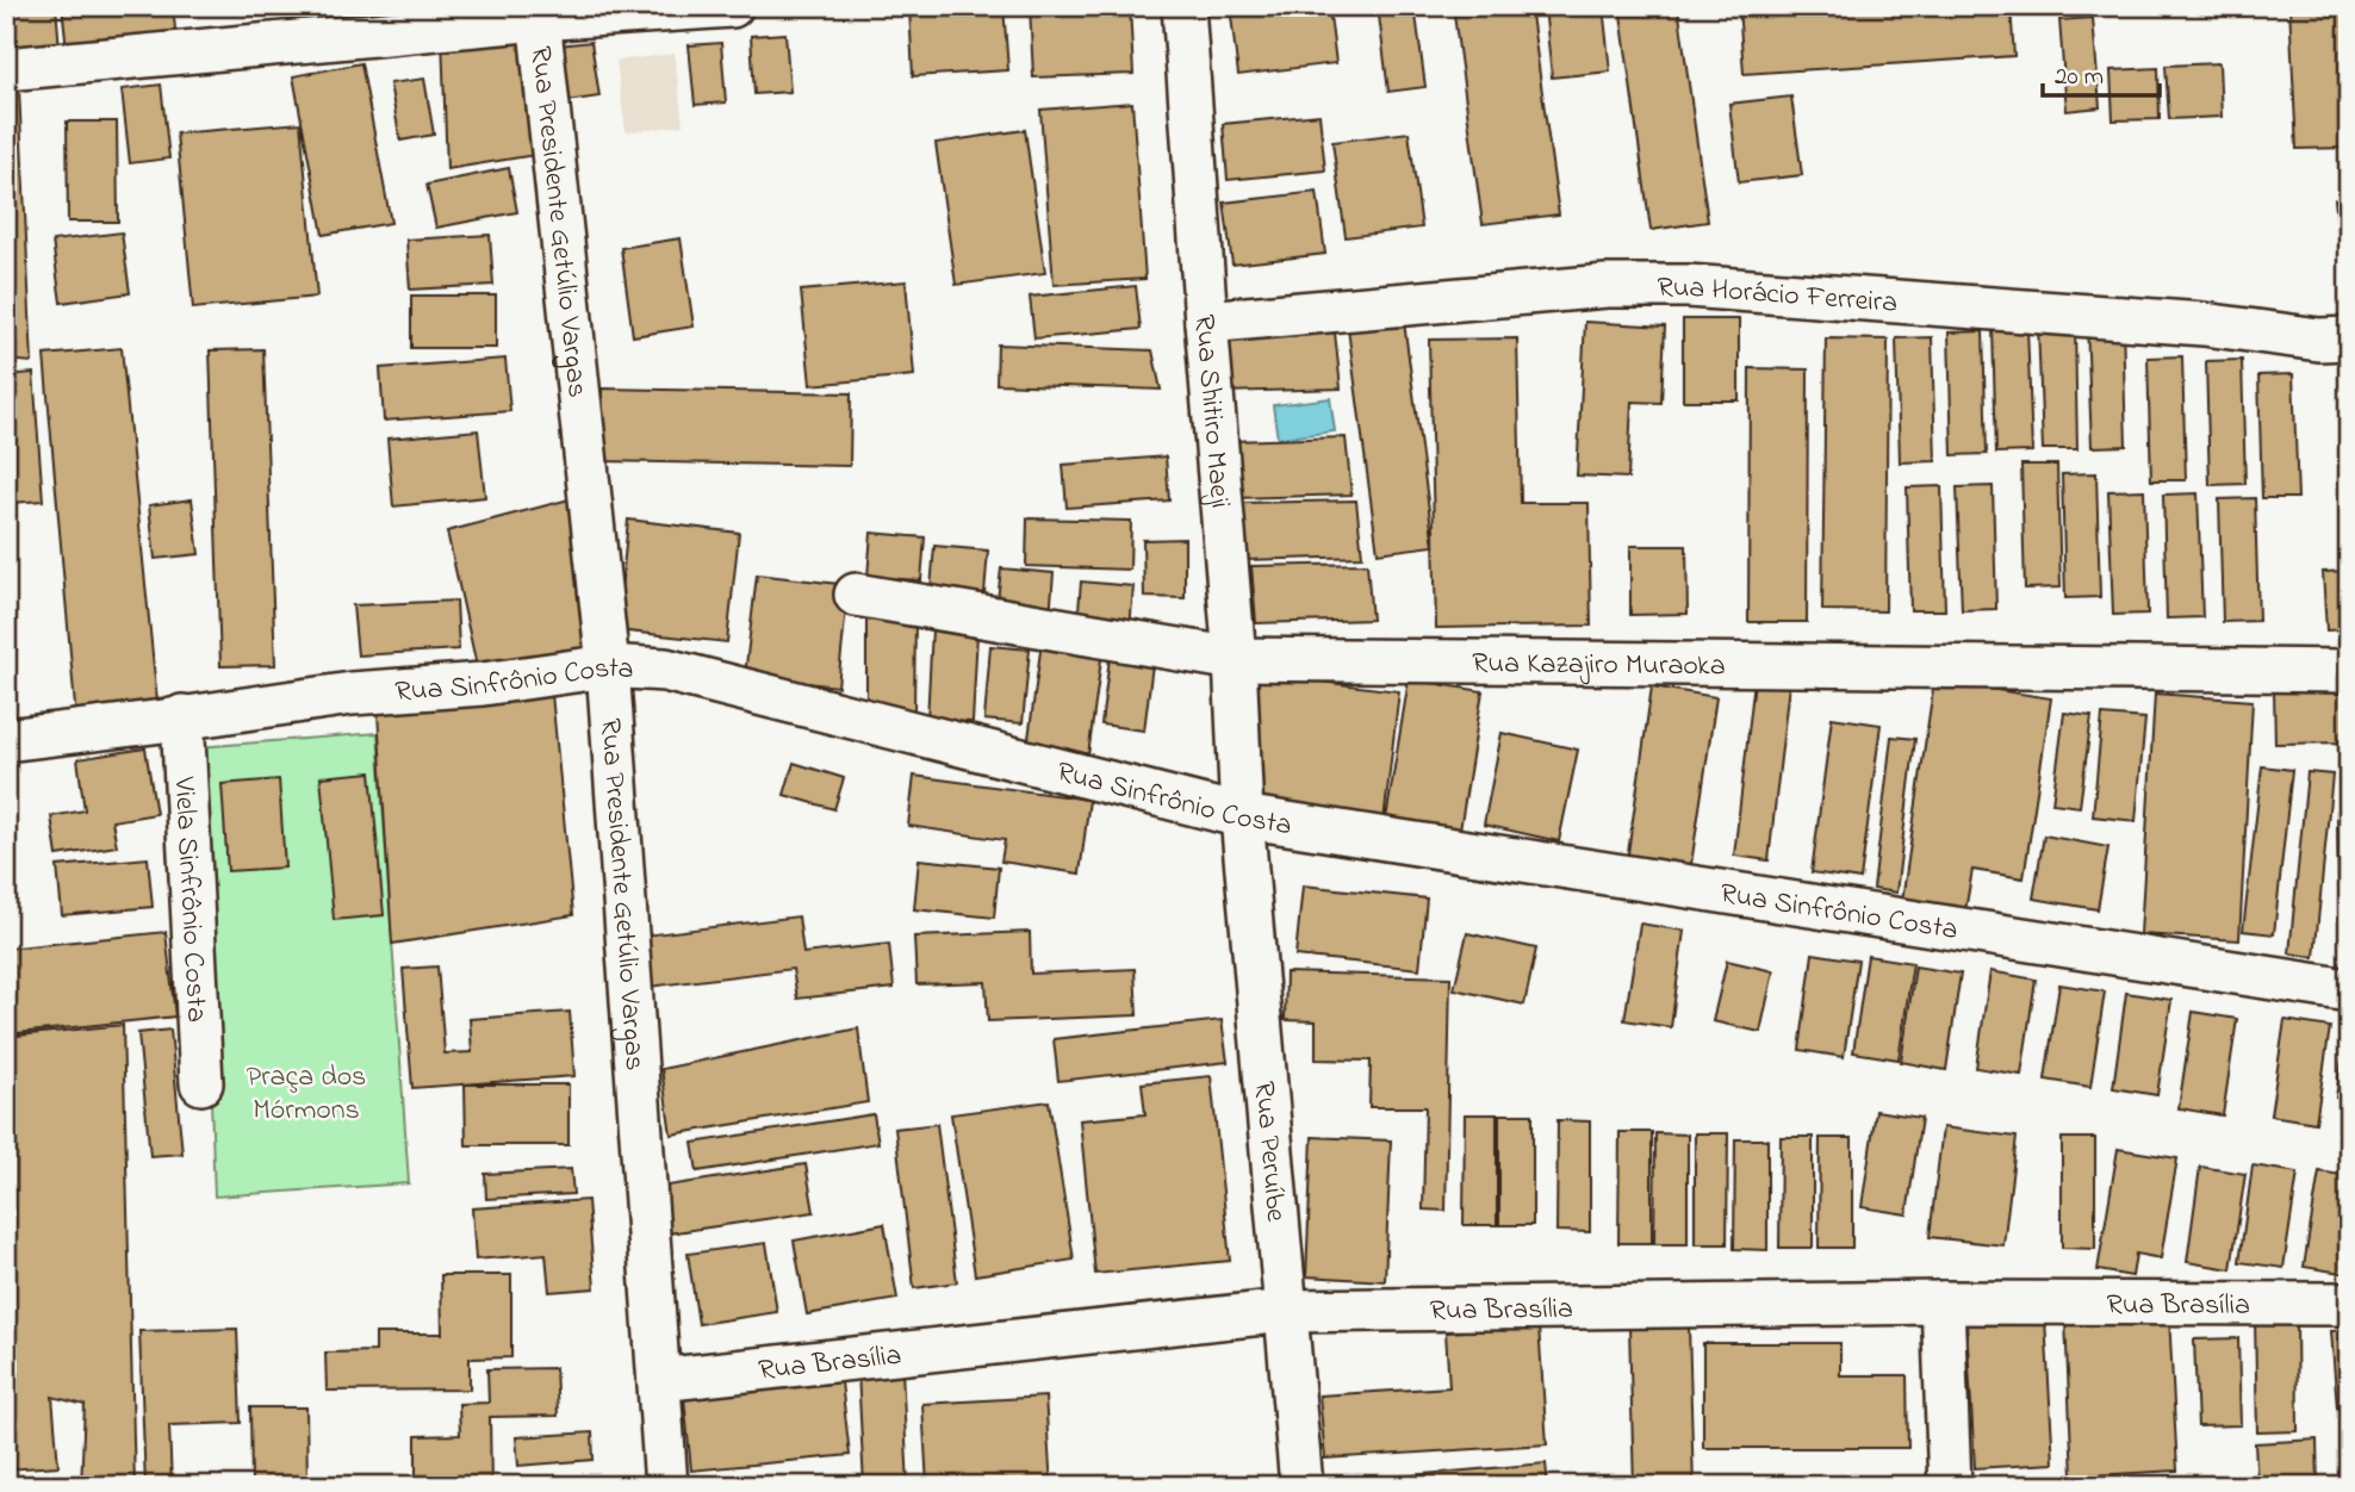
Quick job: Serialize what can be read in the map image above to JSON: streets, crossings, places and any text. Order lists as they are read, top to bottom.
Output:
{
  "streets": {
    "street": [
      "Rua Presidente Getúlio Vargas",
      "Rua Horácio Ferreira",
      "Rua Shitiro Maeji",
      "Rua Kazajiro Muraoka",
      "Rua Sinfrônio Costa",
      "Viela Sinfrônio Costa",
      "Rua Peruíbe",
      "Rua Brasília"
    ]
  },
  "crossings": [
    ["Rua Presidente Getúlio Vargas", "Rua Sinfrônio Costa"],
    ["Rua Presidente Getúlio Vargas", "Rua Brasília"],
    ["Rua Horácio Ferreira", "Rua Shitiro Maeji"],
    ["Rua Shitiro Maeji", "Rua Kazajiro Muraoka"],
    ["Rua Shitiro Maeji", "Rua Sinfrônio Costa"],
    ["Rua Shitiro Maeji", "Rua Peruíbe"],
    ["Rua Sinfrônio Costa", "Viela Sinfrônio Costa"],
    ["Rua Sinfrônio Costa", "Rua Peruíbe"],
    ["Rua Peruíbe", "Rua Brasília"]
  ],
  "parks": ["Praça dos Mórmons"],
  "scale_bar": "20 m"
}
